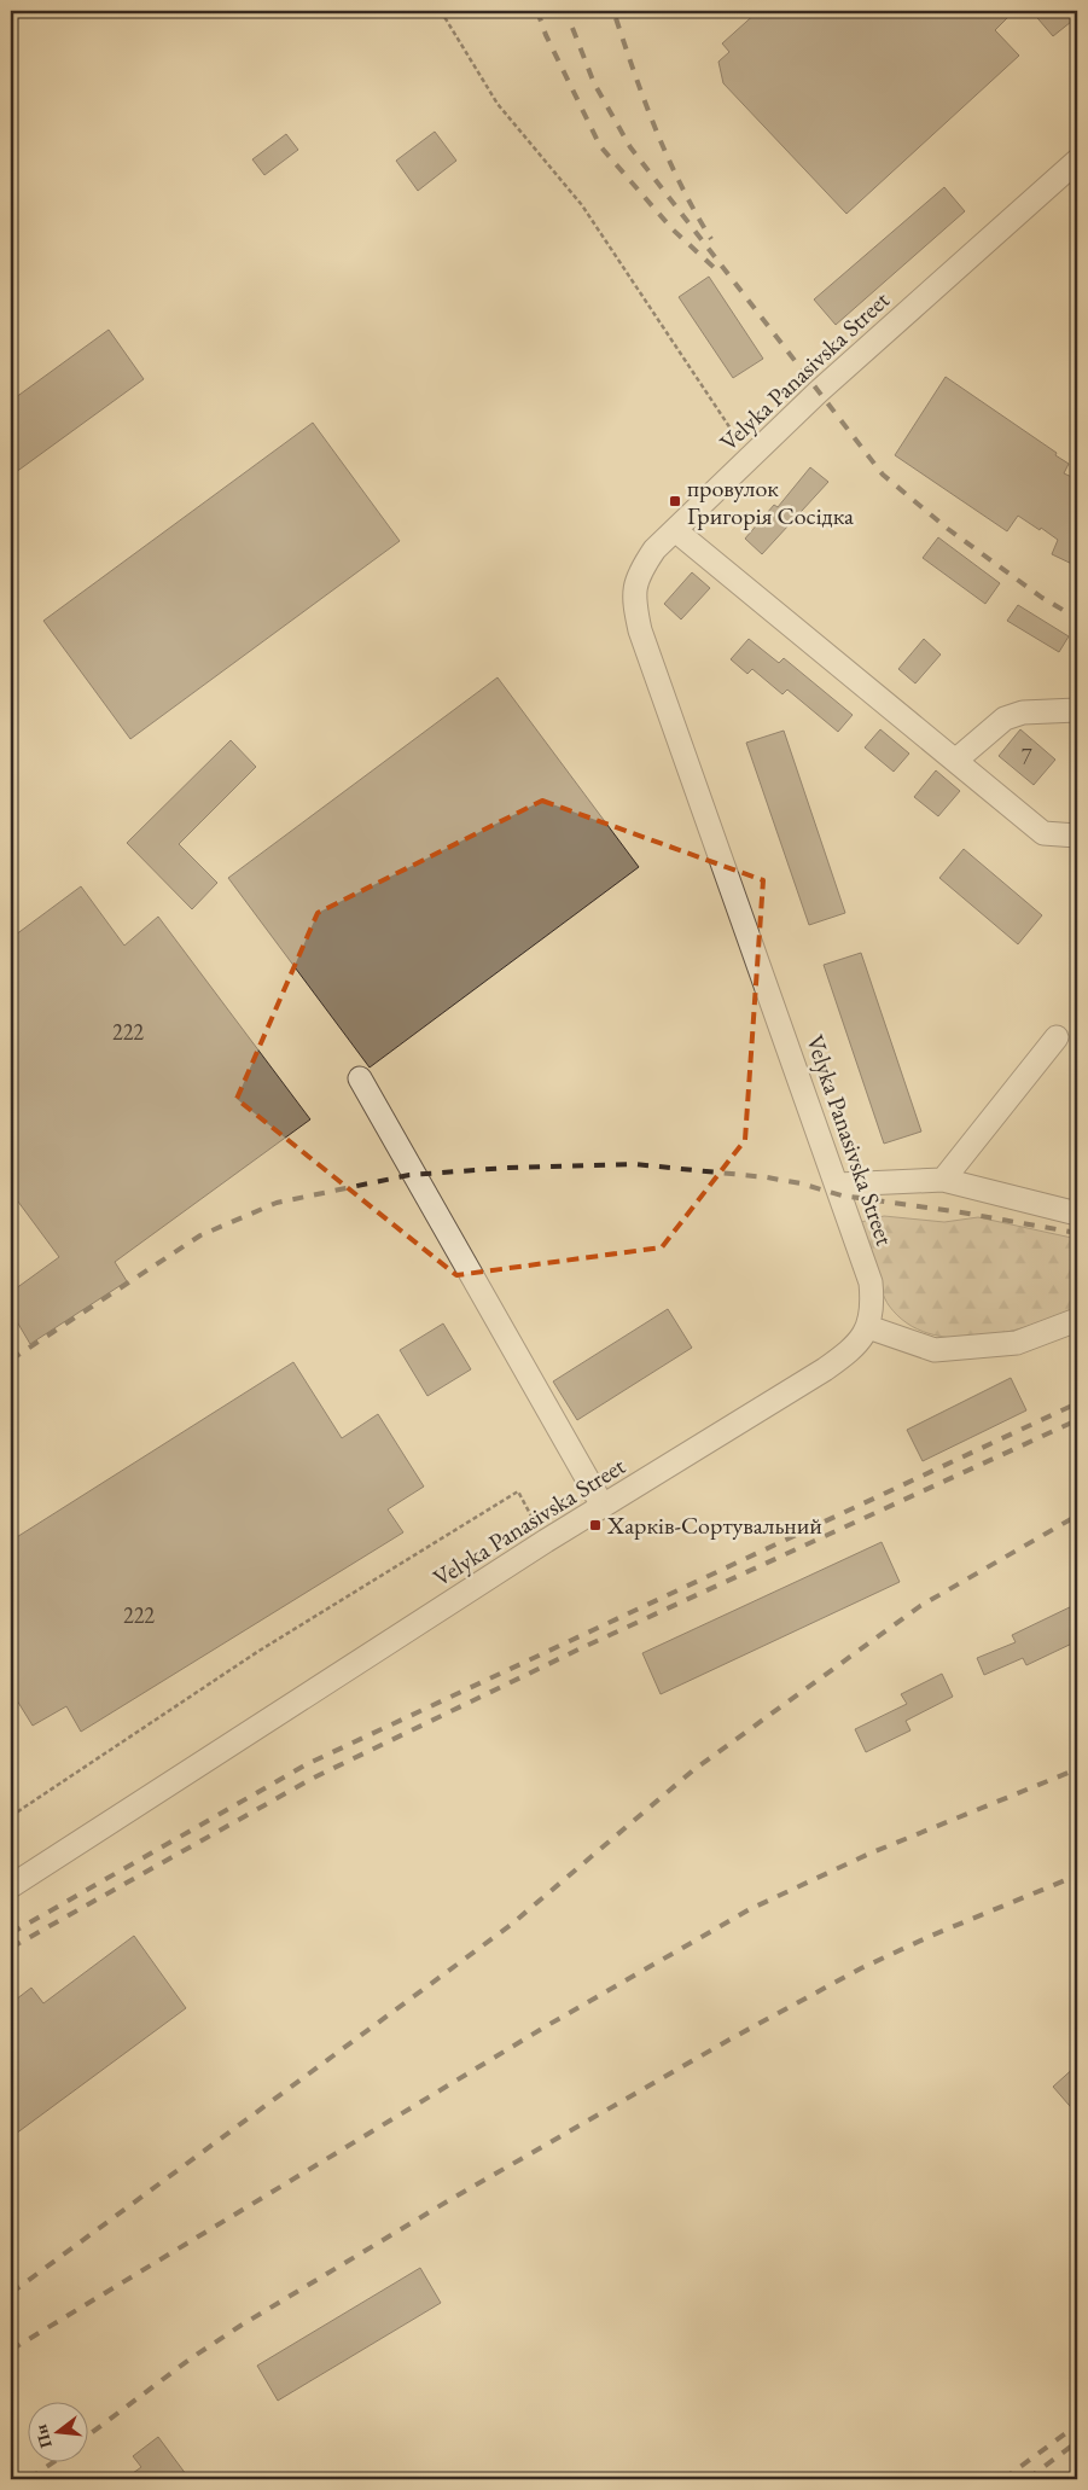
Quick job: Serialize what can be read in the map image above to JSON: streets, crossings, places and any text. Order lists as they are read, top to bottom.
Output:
{
  "streets": {
    "street": ["Velyka Panasivska Street"]
  },
  "places": {
    "transit": ["провулок Григорія Сосідка", "Харків-Сортувальний"]
  },
  "house_numbers": ["7", "222", "222"],
  "north": "left"
}
